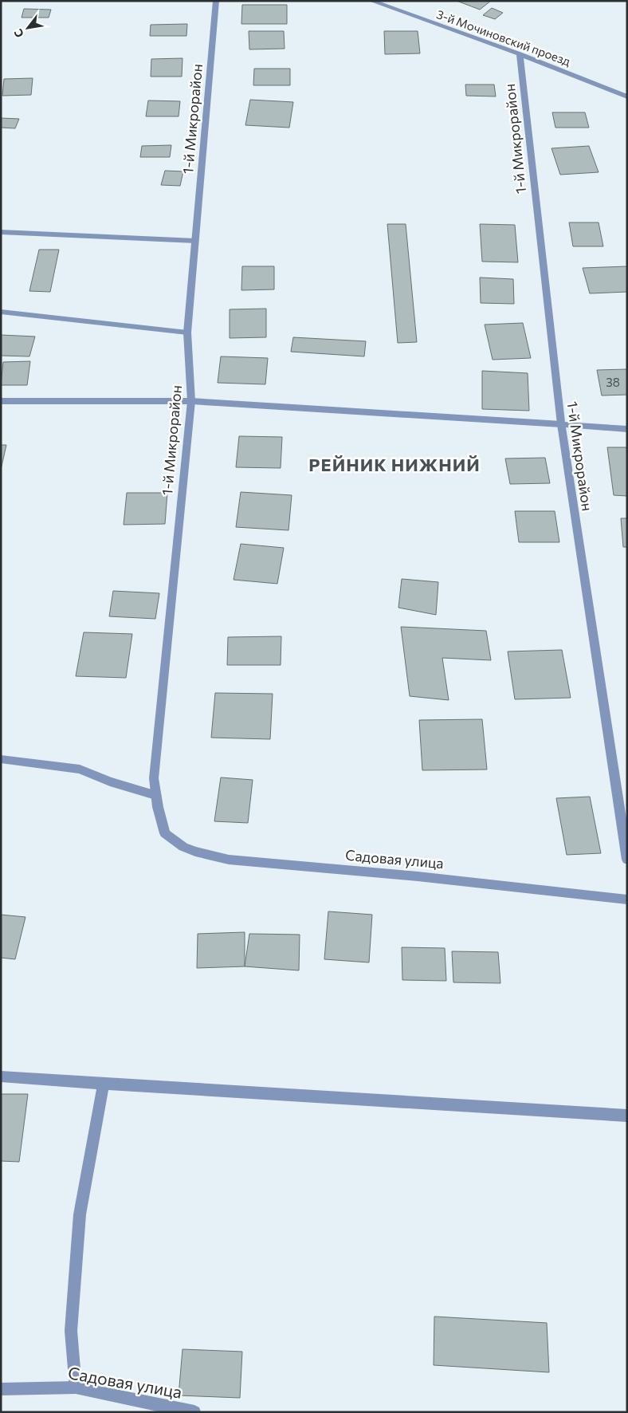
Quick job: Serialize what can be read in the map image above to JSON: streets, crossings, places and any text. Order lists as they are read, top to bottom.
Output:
{
  "streets": {
    "street": ["3-й Мочиновский проезд", "1-й Микрорайон", "Садовая улица"]
  },
  "crossings": [
    ["3-й Мочиновский проезд", "1-й Микрорайон"],
    ["1-й Микрорайон", "Садовая улица"]
  ],
  "districts": ["РЕЙНИК НИЖНИЙ"],
  "house_numbers": ["38"],
  "north": "bottom left"
}
